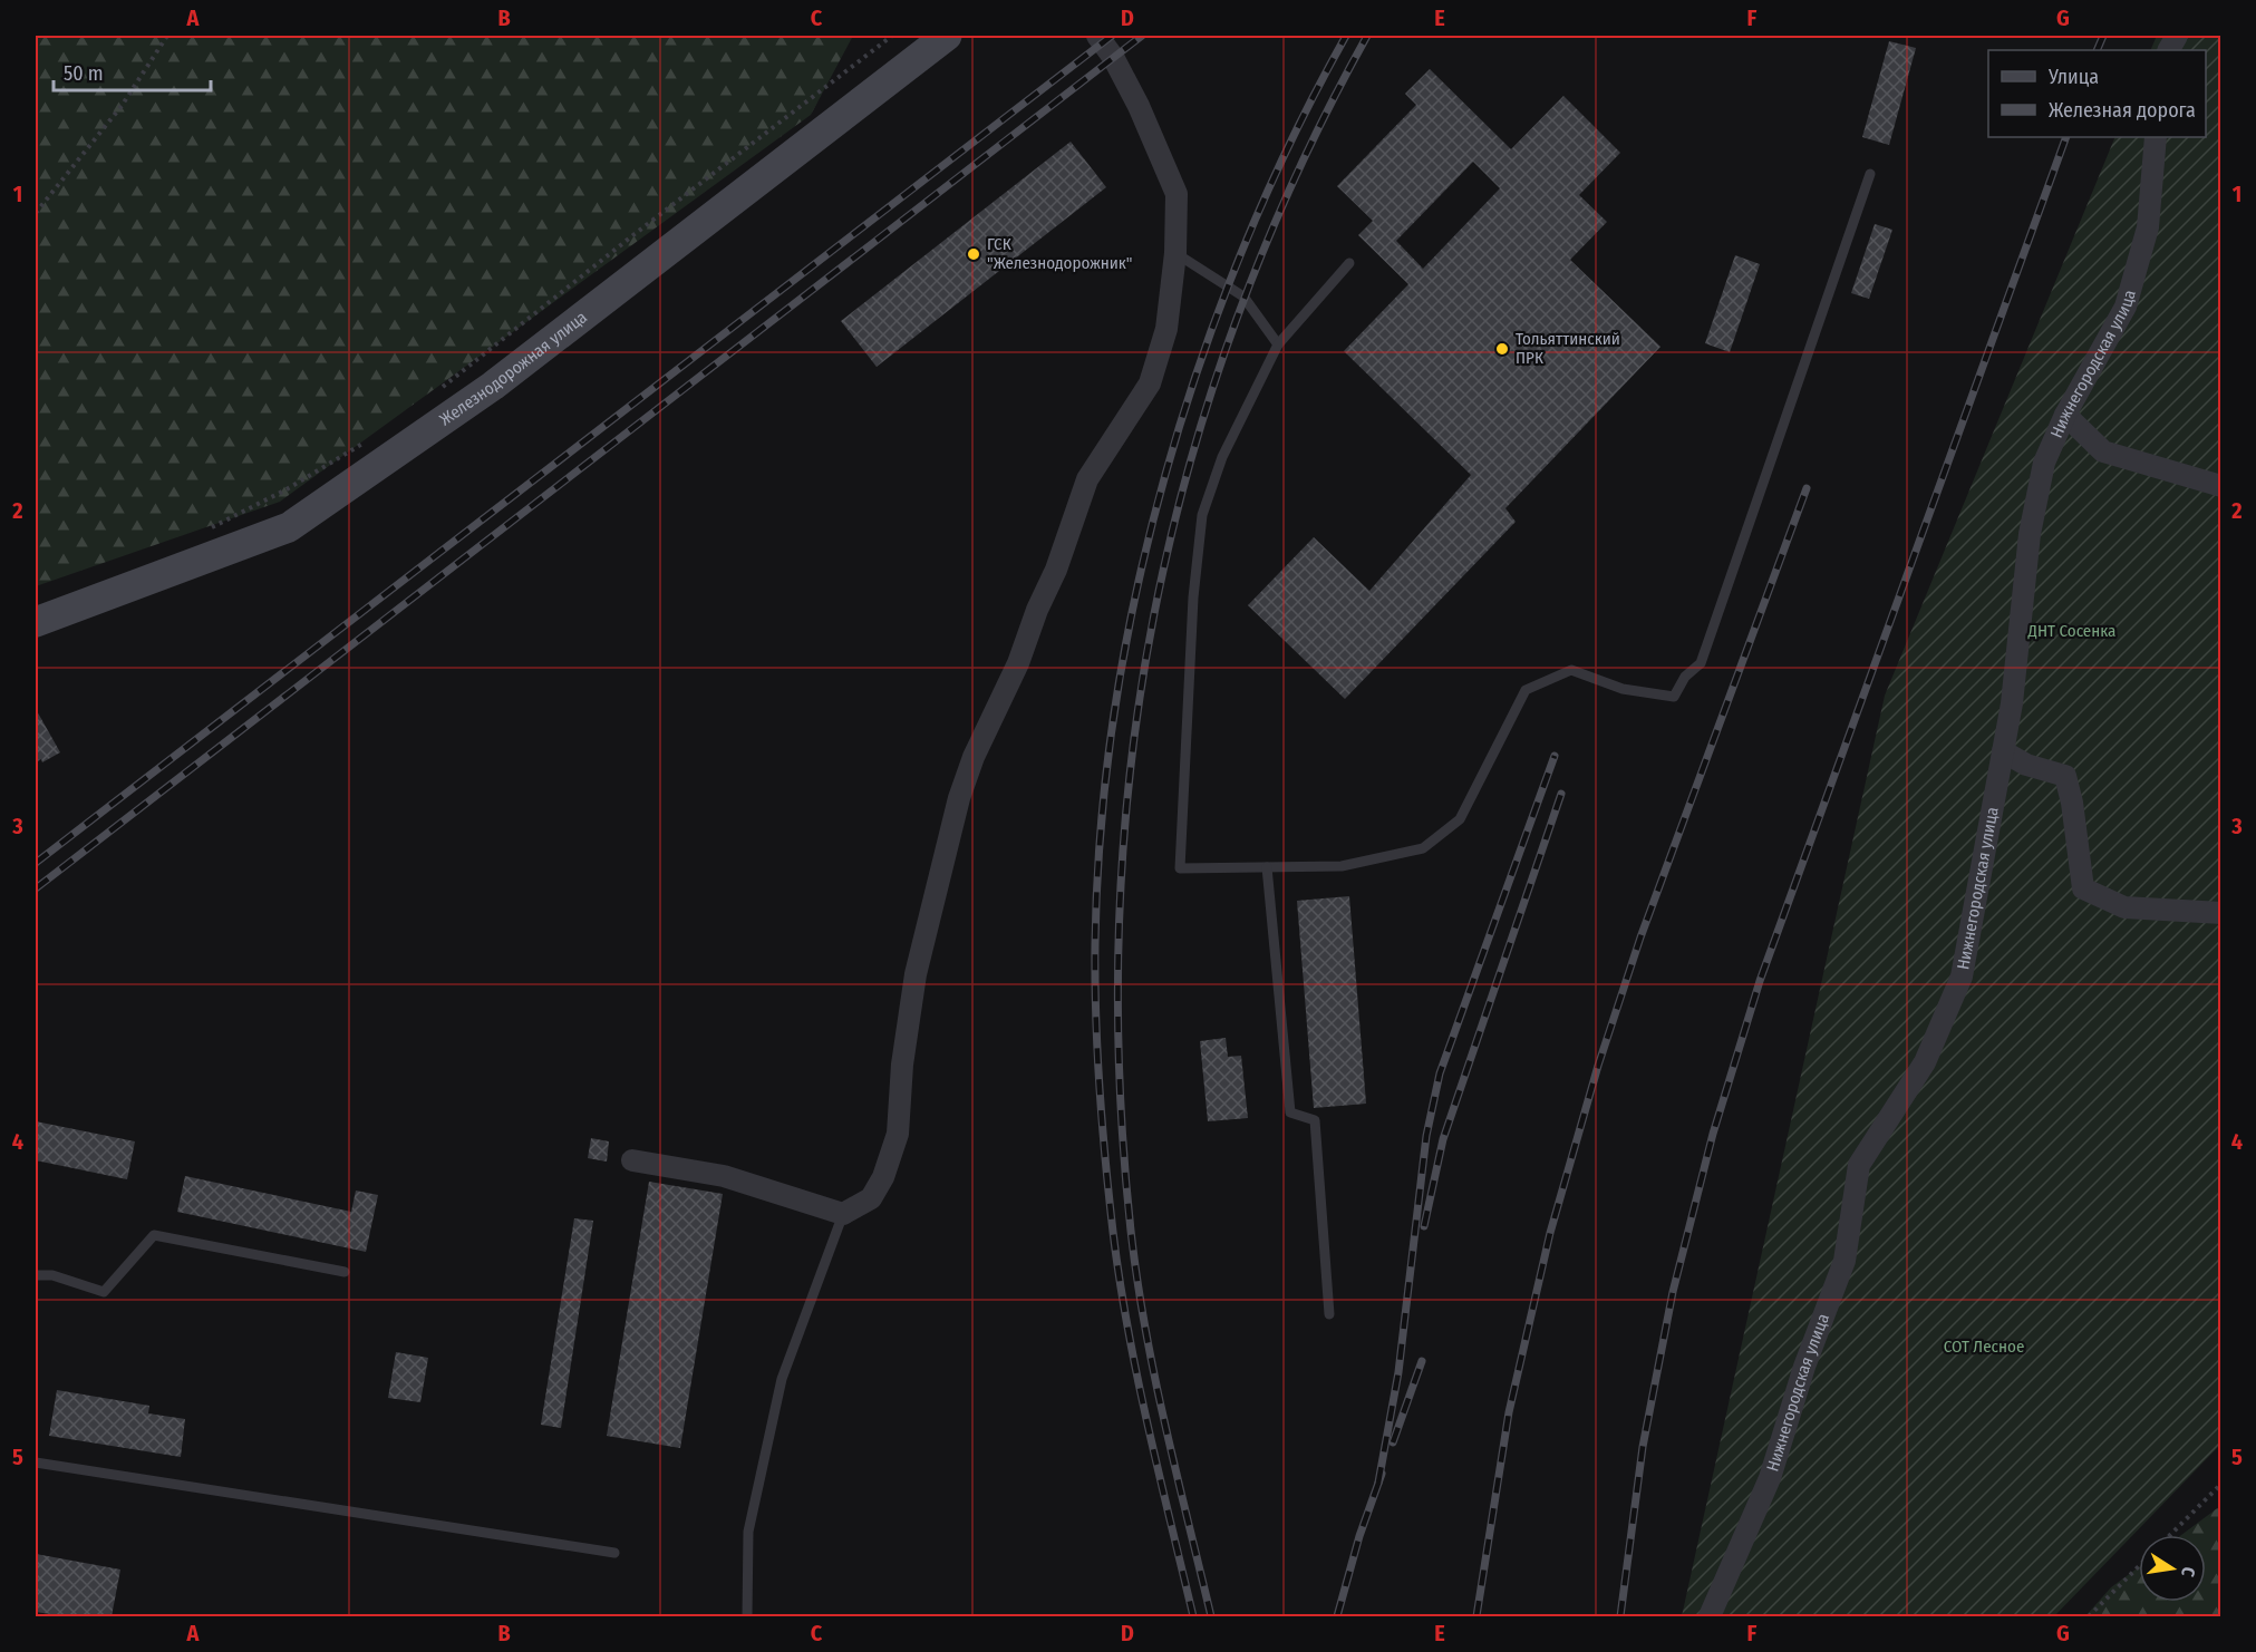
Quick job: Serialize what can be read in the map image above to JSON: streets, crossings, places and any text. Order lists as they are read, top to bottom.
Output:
{
  "streets": {
    "main road": ["Железнодорожная улица"],
    "street": ["Нижнегородская улица"]
  },
  "parks": ["ДНТ Сосенка", "СОТ Лесное"],
  "places": ["ГСК \"Железнодорожник\"", "Тольяттинский ПРК"],
  "legend": ["Улица", "Железная дорога"],
  "scale_bar": "50 m",
  "north": "right",
  "grid": {
    "columns": [
      "A",
      "B",
      "C",
      "D",
      "E",
      "F",
      "G"
    ],
    "rows": [
      "1",
      "2",
      "3",
      "4",
      "5"
    ]
  }
}
